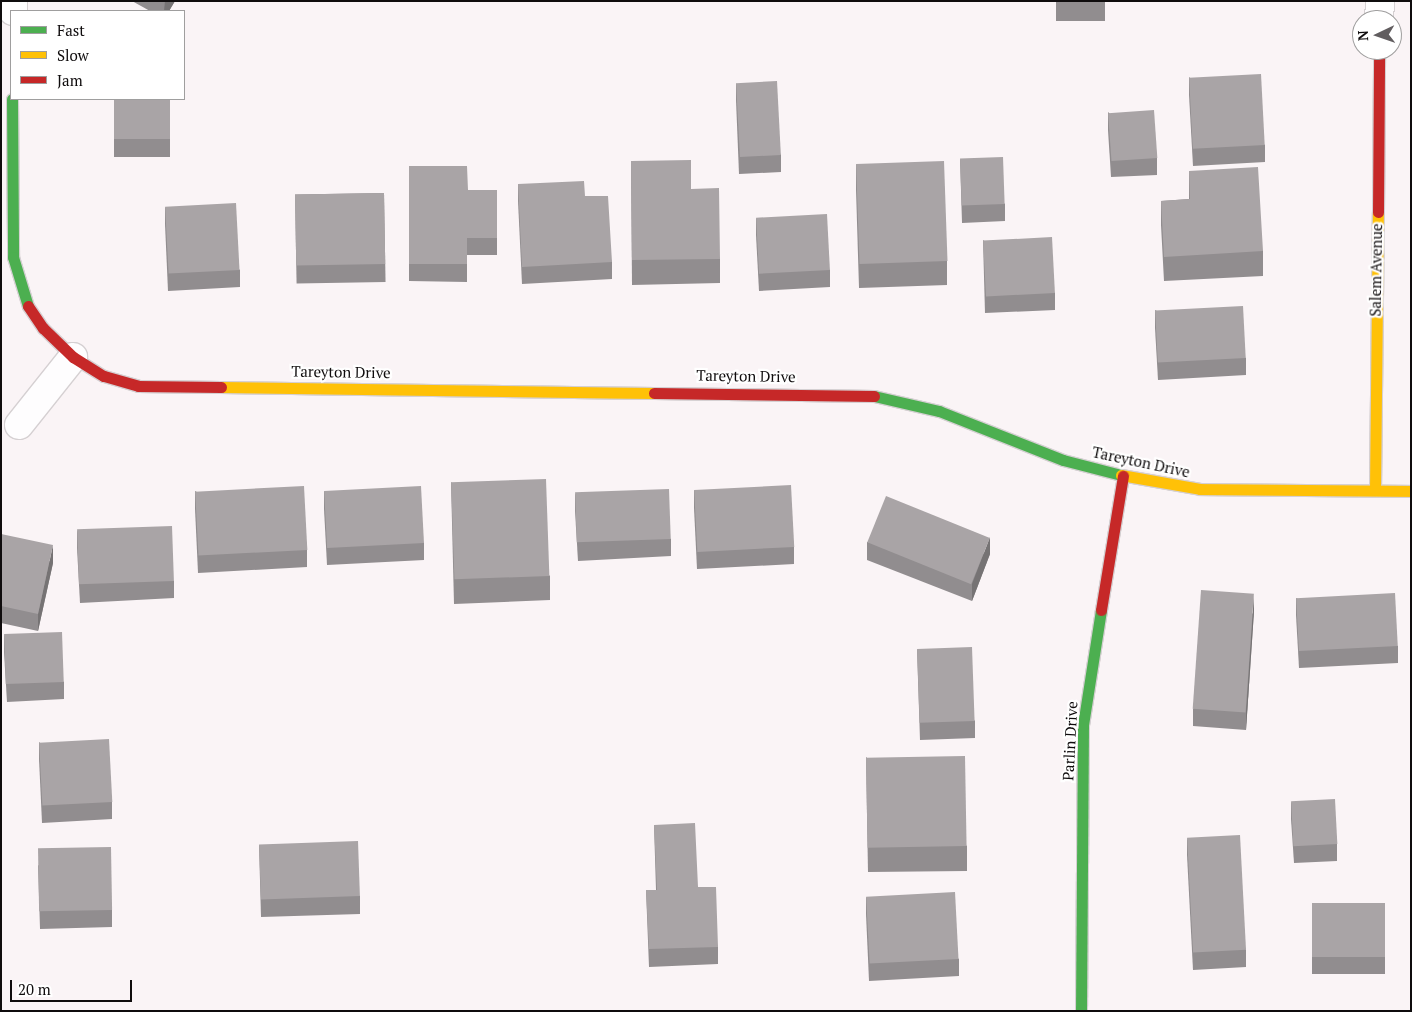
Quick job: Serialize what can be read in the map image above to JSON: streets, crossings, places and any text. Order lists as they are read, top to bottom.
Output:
{
  "streets": {
    "street": ["Salem Avenue", "Tareyton Drive", "Parlin Drive"]
  },
  "crossings": [
    ["Salem Avenue", "Tareyton Drive"],
    ["Tareyton Drive", "Parlin Drive"]
  ],
  "legend": ["Fast", "Slow", "Jam"],
  "scale_bar": "20 m",
  "north": "left"
}
